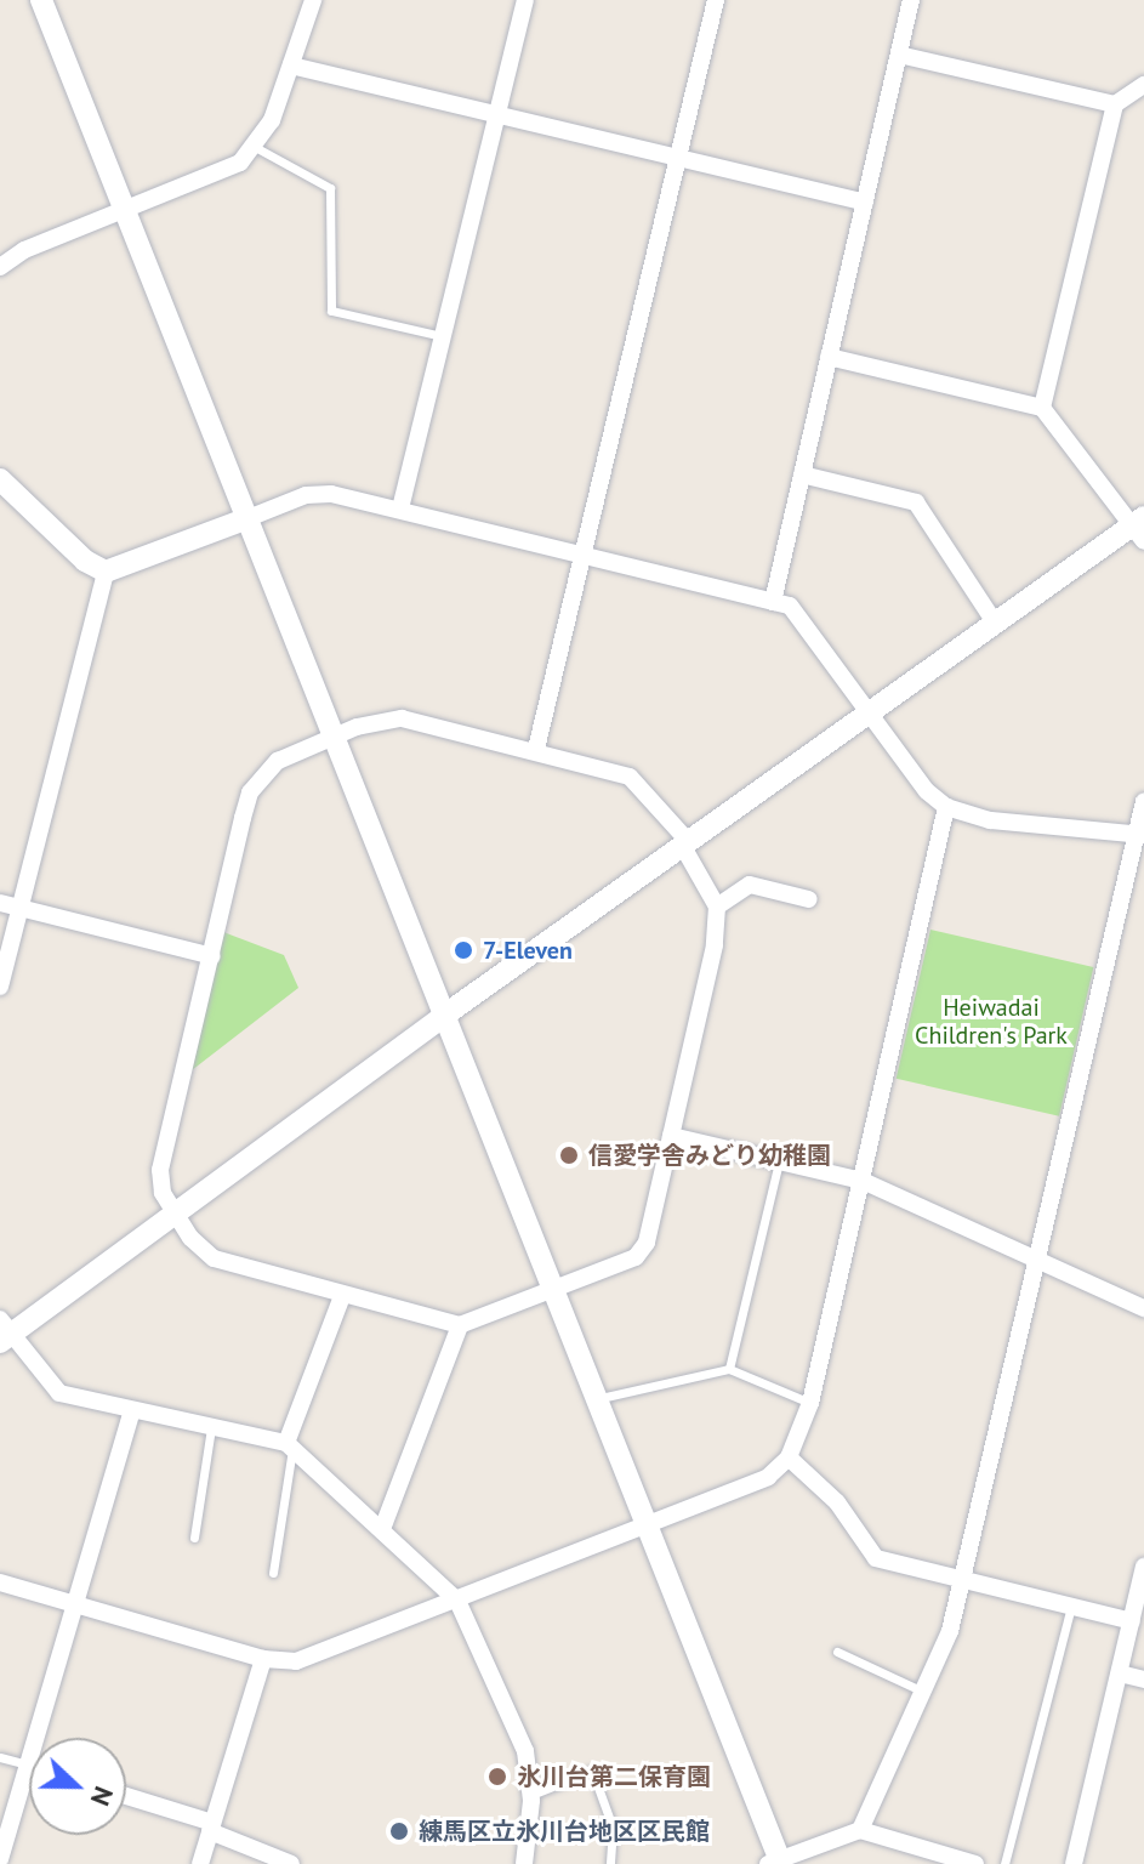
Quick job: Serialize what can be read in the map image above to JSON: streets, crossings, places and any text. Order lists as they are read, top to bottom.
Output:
{
  "parks": ["Heiwadai Children's Park"],
  "places": [
    "7-Eleven",
    "信愛学舎みどり幼稚園",
    "氷川台第二保育園",
    "練馬区立氷川台地区区民館"
  ],
  "north": "right"
}
